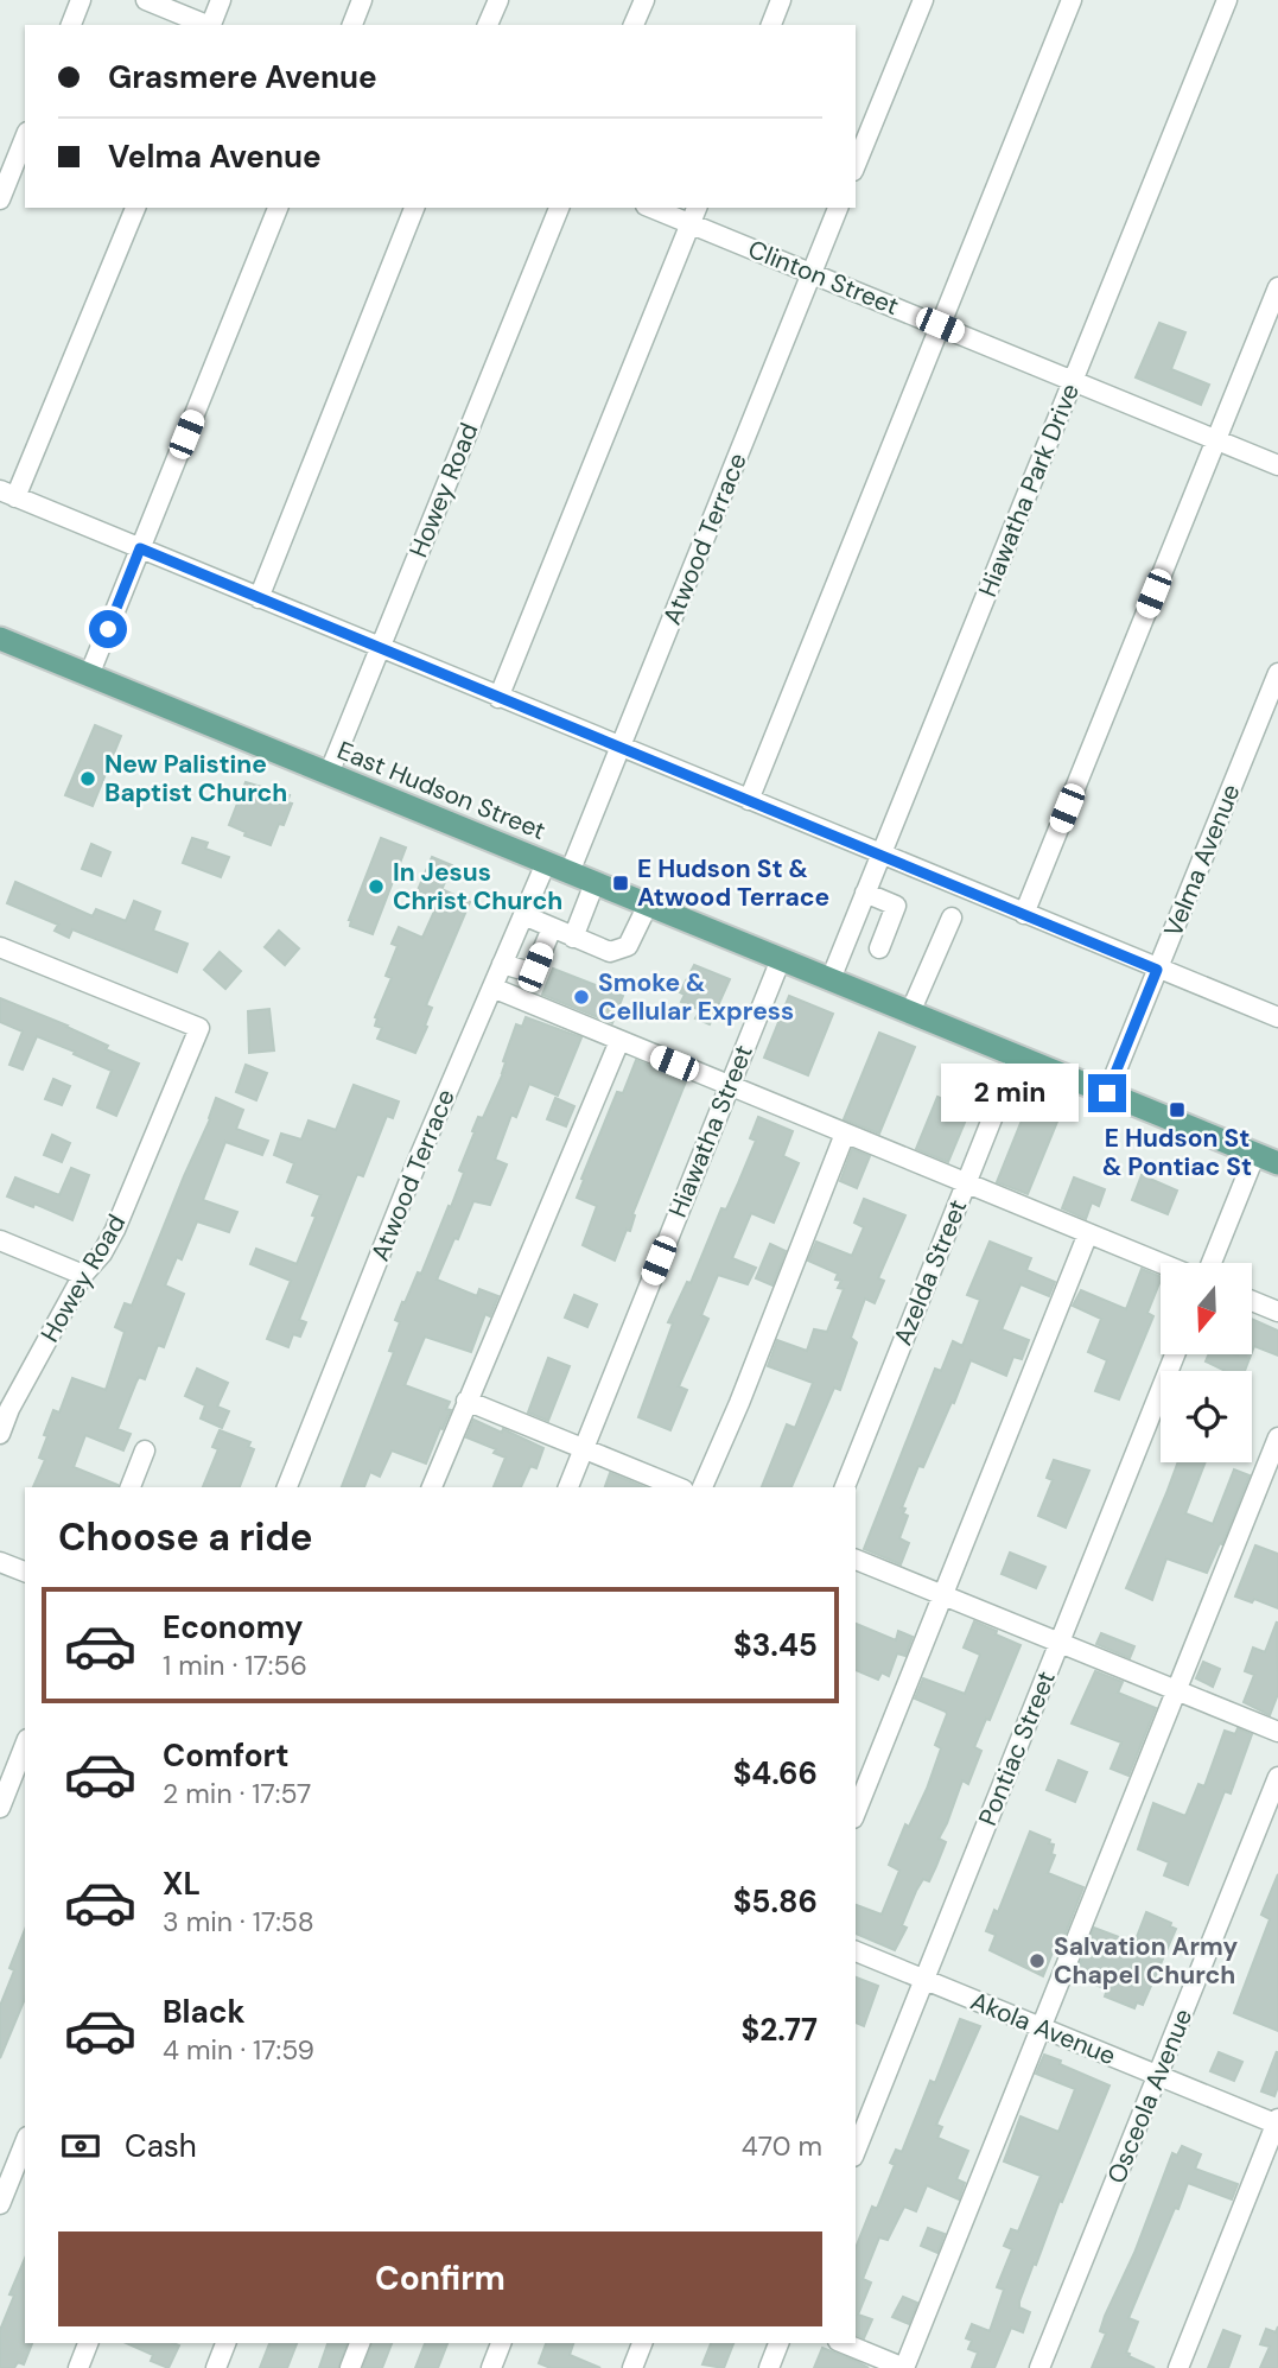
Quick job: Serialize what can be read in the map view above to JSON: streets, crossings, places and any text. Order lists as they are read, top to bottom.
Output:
{
  "streets": {
    "main road": ["East Hudson Street"],
    "street": [
      "Clinton Street",
      "Howey Road",
      "Hiawatha Park Drive",
      "Atwood Terrace",
      "Velma Avenue",
      "Hiawatha Street",
      "Azelda Street",
      "Pontiac Street",
      "Akola Avenue",
      "Osceola Avenue"
    ]
  },
  "crossings": [
    ["Clinton Street", "Hiawatha Park Drive"],
    ["Clinton Street", "Atwood Terrace"],
    ["Howey Road", "East Hudson Street"],
    ["Hiawatha Park Drive", "East Hudson Street"],
    ["Atwood Terrace", "East Hudson Street"],
    ["East Hudson Street", "Velma Avenue"],
    ["East Hudson Street", "Hiawatha Street"],
    ["East Hudson Street", "Azelda Street"],
    ["Pontiac Street", "Akola Avenue"],
    ["Akola Avenue", "Osceola Avenue"]
  ],
  "places": {
    "other": [
      "New Palistine Baptist Church",
      "In Jesus Christ Church",
      "Smoke & Cellular Express",
      "Salvation Army Chapel Church"
    ],
    "transit": ["E Hudson St & Atwood Terrace", "E Hudson St & Pontiac St"]
  },
  "north": "bottom",
  "page": {
    "banner": ["Grasmere Avenue", "Velma Avenue"],
    "bubble": "2 min",
    "heading": "Choose a ride",
    "list": [
      {
        "name": "Economy",
        "note": "1 min · 17:56",
        "value": "$3.45"
      },
      {
        "name": "Comfort",
        "note": "2 min · 17:57",
        "value": "$4.66"
      },
      {
        "name": "XL",
        "note": "3 min · 17:58",
        "value": "$5.86"
      },
      {
        "name": "Black",
        "note": "4 min · 17:59",
        "value": "$2.77"
      }
    ],
    "pay": ["Cash", "470 m"],
    "buttons": "Confirm"
  }
}
